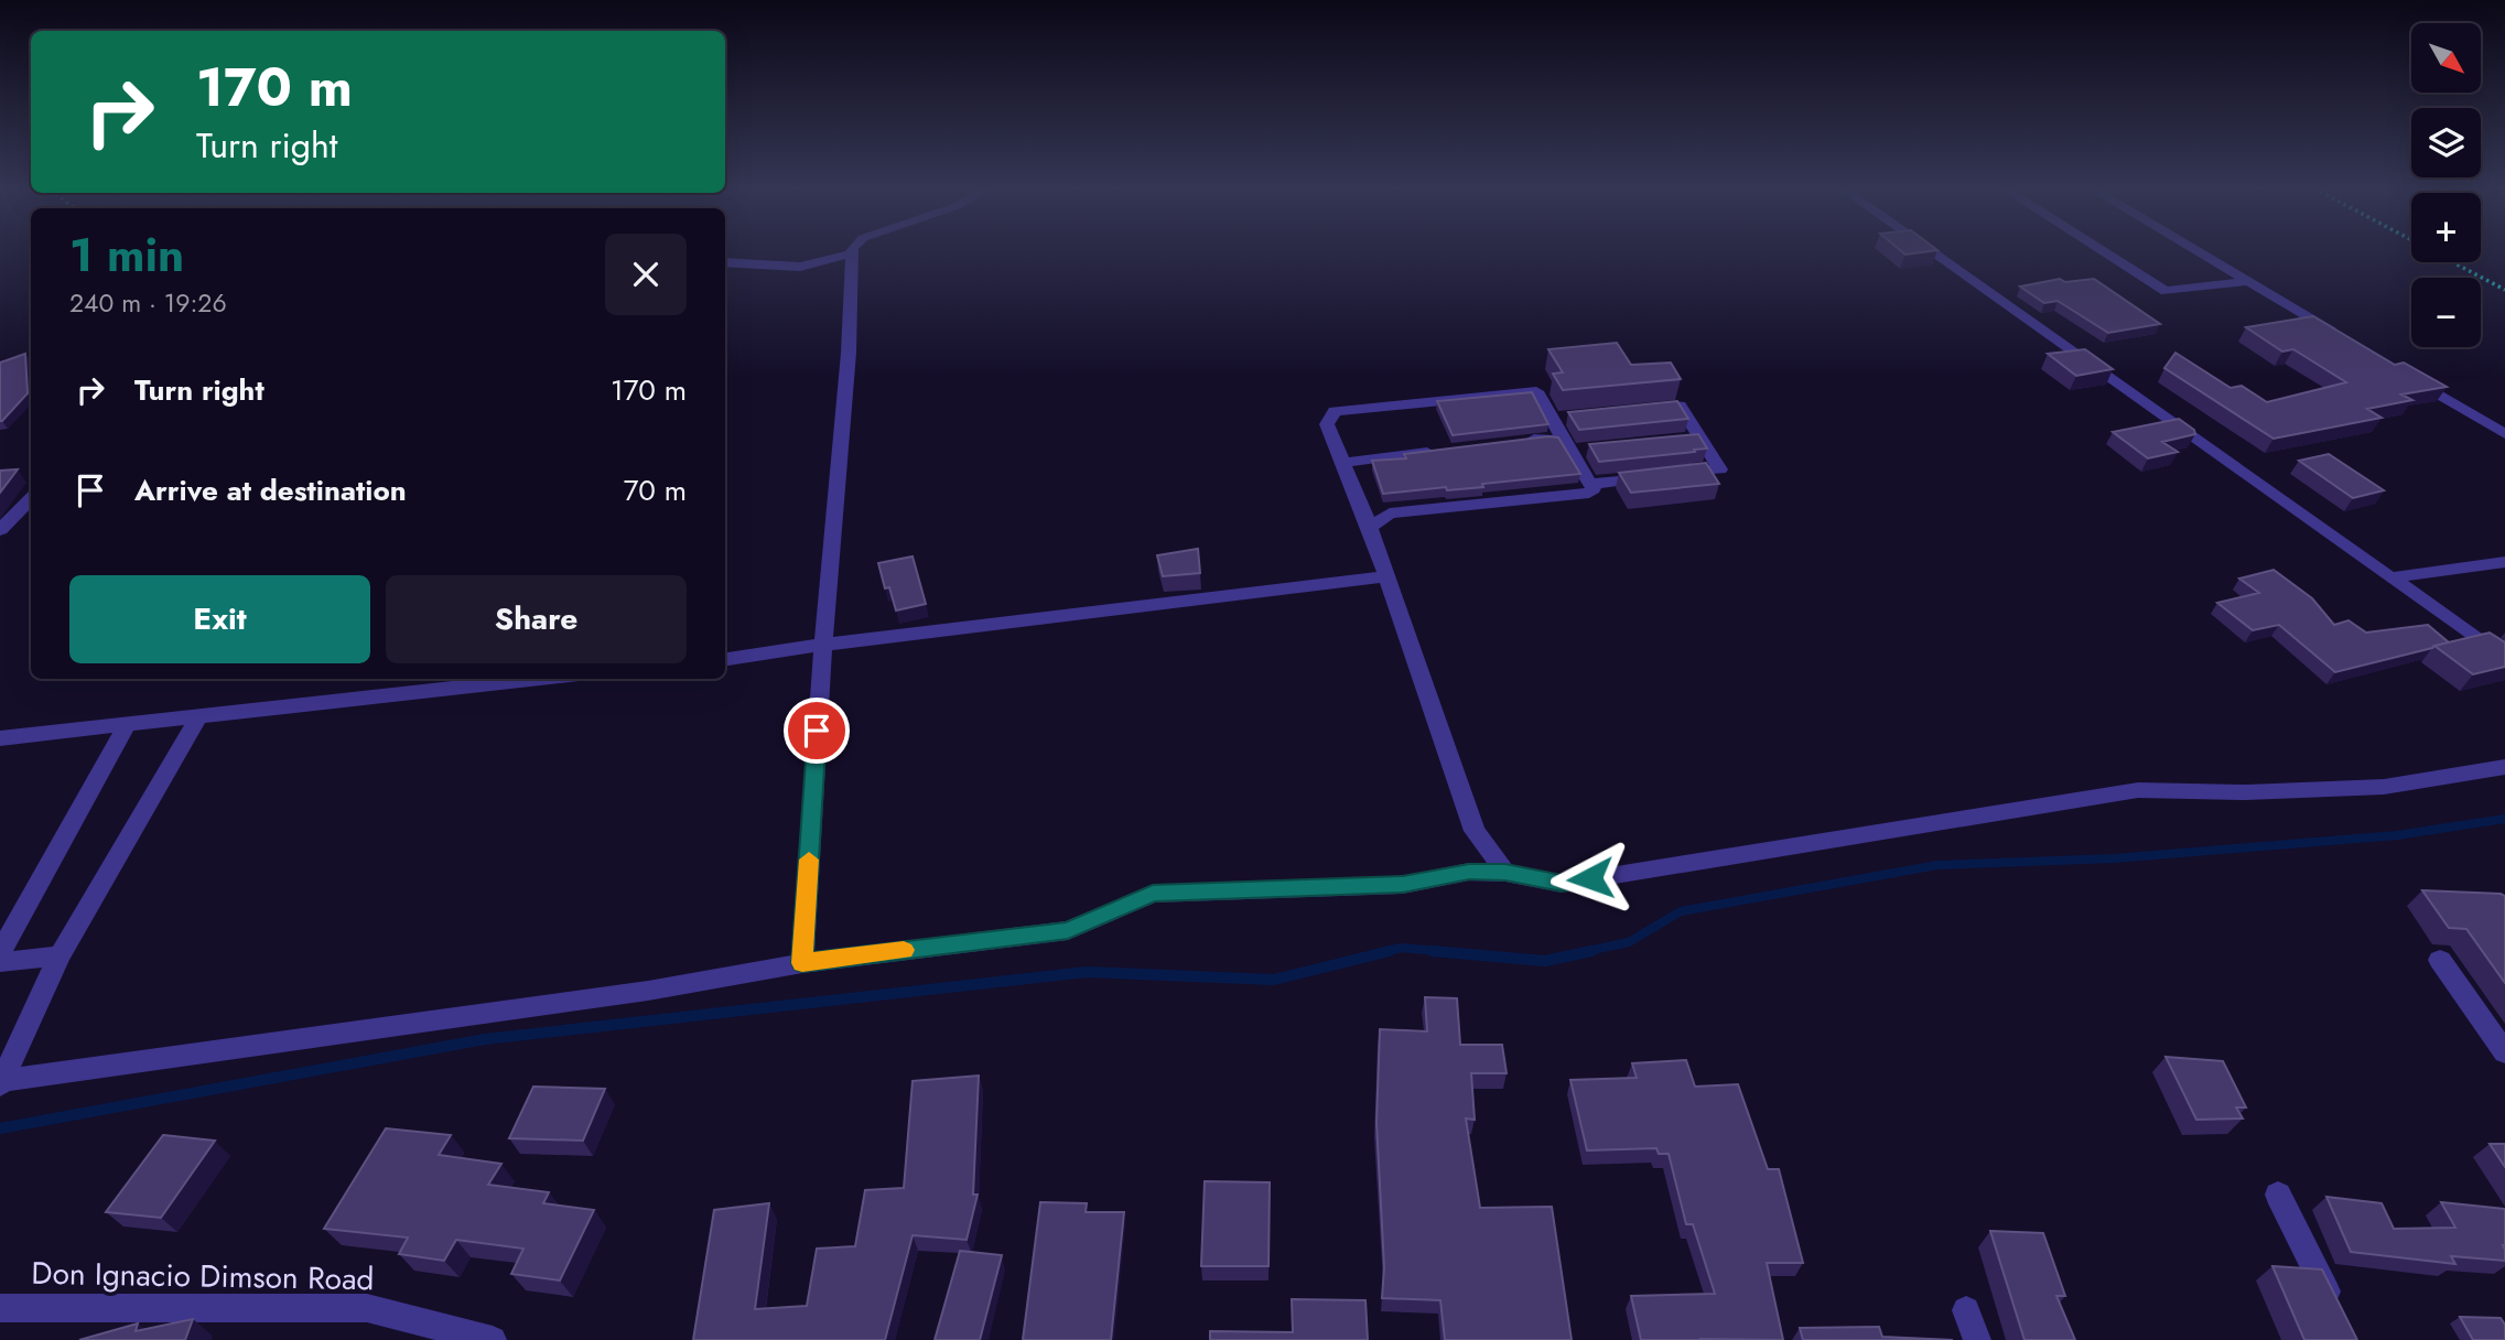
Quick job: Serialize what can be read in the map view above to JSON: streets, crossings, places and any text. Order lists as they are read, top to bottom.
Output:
{
  "streets": {
    "street": ["Don Ignacio Dimson Road"]
  },
  "north": "bottom right",
  "page": {
    "map_buttons": ["+", "−"],
    "turn": ["170 m", "Turn right"],
    "heading": ["1 min", "240 m · 19:26"],
    "list": [
      {
        "name": "Turn right",
        "value": "170 m"
      },
      {
        "name": "Arrive at destination",
        "value": "70 m"
      }
    ],
    "buttons": ["Exit", "Share"]
  }
}
